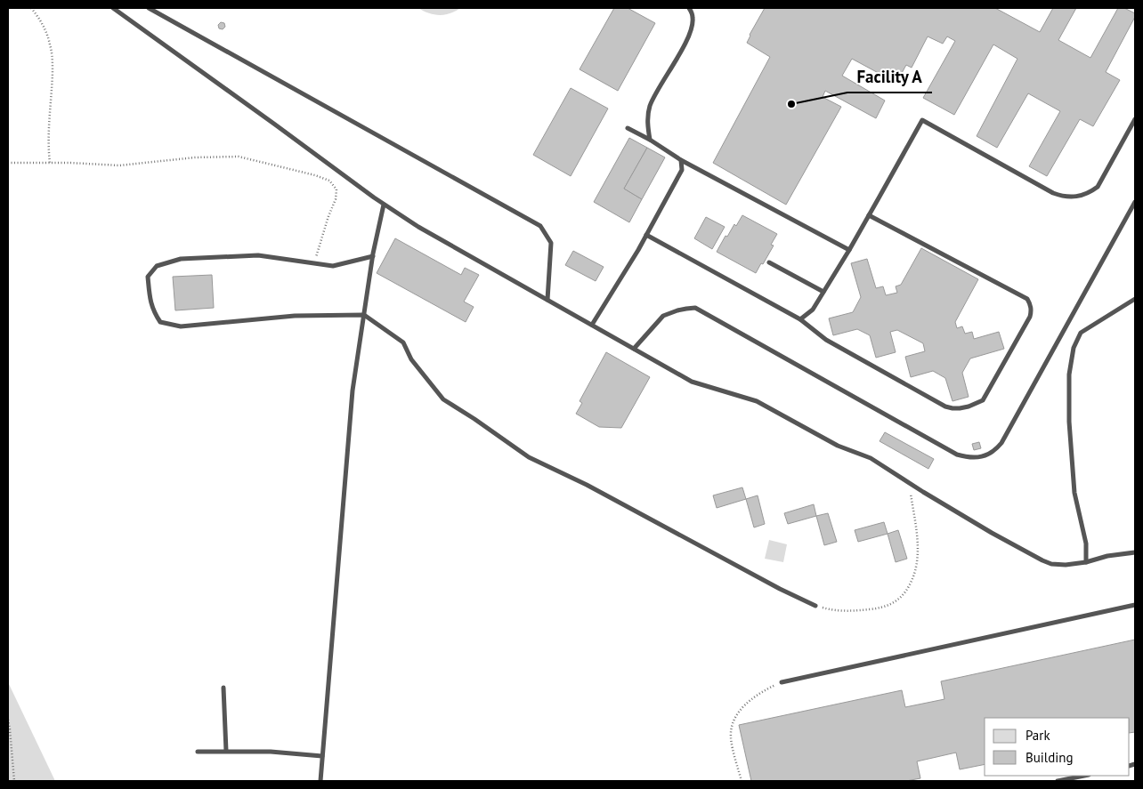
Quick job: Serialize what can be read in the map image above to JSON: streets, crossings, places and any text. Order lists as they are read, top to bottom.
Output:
{
  "places": ["Facility A"],
  "legend": ["Park", "Building"]
}
